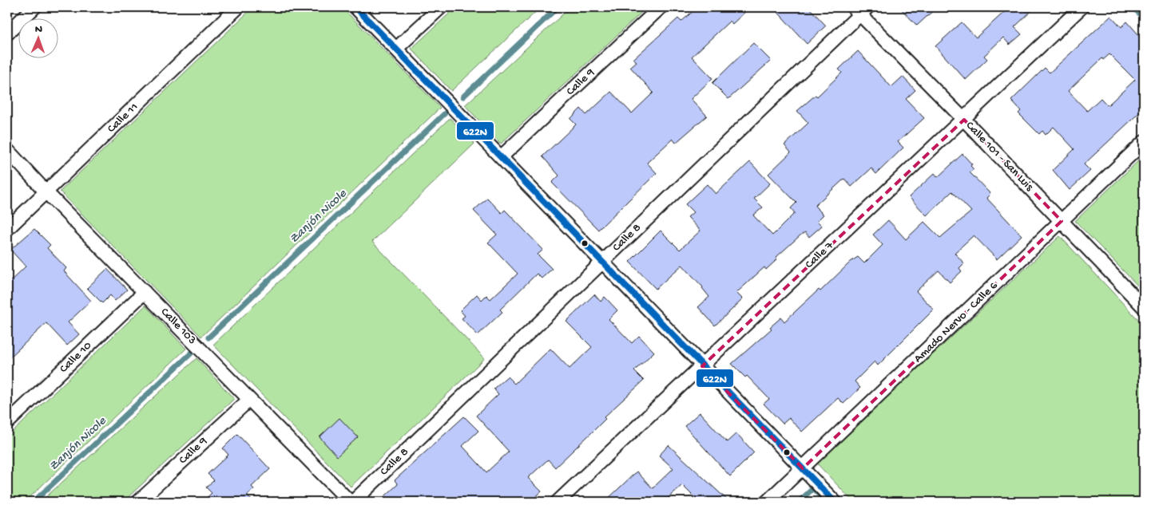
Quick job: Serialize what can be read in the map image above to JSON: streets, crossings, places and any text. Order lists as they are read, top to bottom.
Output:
{
  "streets": {
    "street": [
      "Calle 9",
      "Calle 11",
      "Calle 101 - San Luis",
      "Calle 8",
      "Calle 7",
      "Amado Nervo - Calle 6",
      "Calle 103",
      "Calle 10"
    ]
  },
  "crossings": [
    ["Calle 9", "Calle 103"],
    ["Calle 11", "Calle 103"],
    ["Calle 101 - San Luis", "Calle 8"],
    ["Calle 101 - San Luis", "Calle 7"],
    ["Calle 101 - San Luis", "Amado Nervo - Calle 6"],
    ["Calle 103", "Calle 10"]
  ],
  "water": ["Zanjón Nicole"],
  "lines": ["transit line 622N"],
  "north": "top"
}
